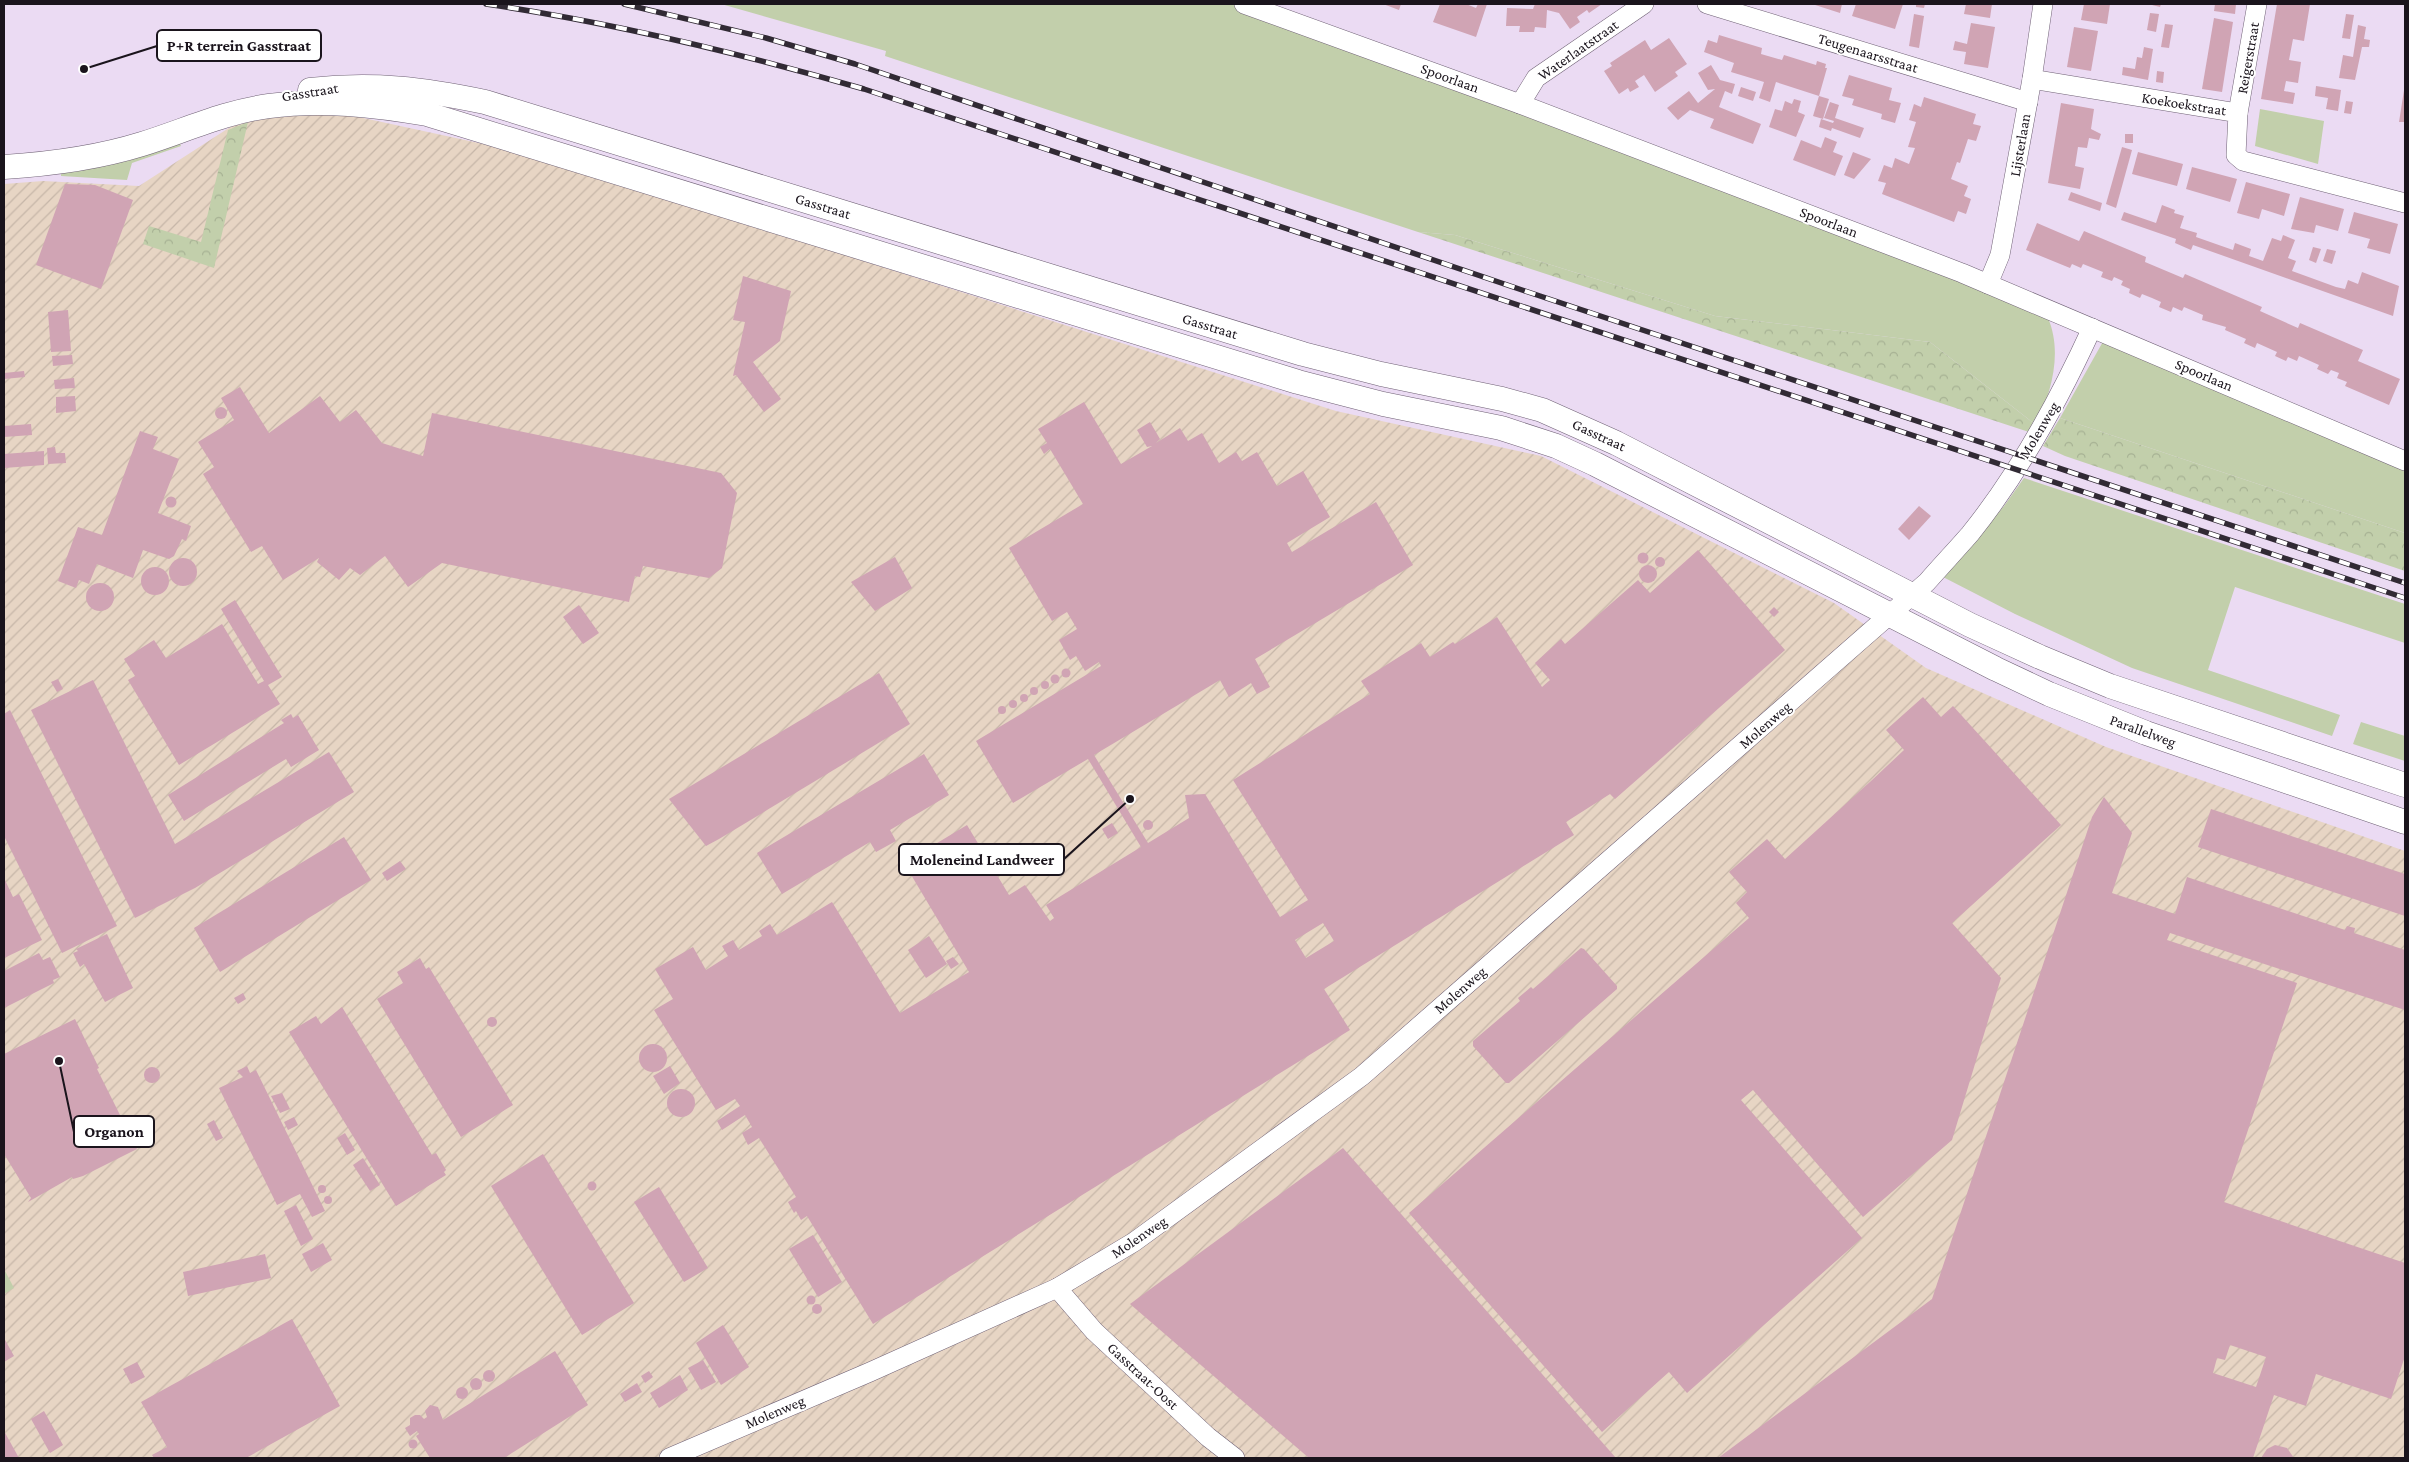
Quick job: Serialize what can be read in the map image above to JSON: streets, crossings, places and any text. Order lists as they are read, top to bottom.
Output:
{
  "streets": {
    "street": [
      "Waterlaatstraat",
      "Teugenaarsstraat",
      "Reigerstraat",
      "Spoorlaan",
      "Gasstraat",
      "Koekoekstraat",
      "Lijsterlaan",
      "Molenweg",
      "Parallelweg",
      "Gasstraat-Oost"
    ]
  },
  "crossings": [
    ["Waterlaatstraat", "Spoorlaan"],
    ["Teugenaarsstraat", "Lijsterlaan"],
    ["Reigerstraat", "Koekoekstraat"],
    ["Spoorlaan", "Lijsterlaan"],
    ["Spoorlaan", "Molenweg"],
    ["Gasstraat", "Molenweg"],
    ["Gasstraat", "Parallelweg"],
    ["Koekoekstraat", "Lijsterlaan"],
    ["Molenweg", "Parallelweg"],
    ["Molenweg", "Gasstraat-Oost"]
  ],
  "places": ["P+R terrein Gasstraat", "Moleneind Landweer", "Organon"]
}
